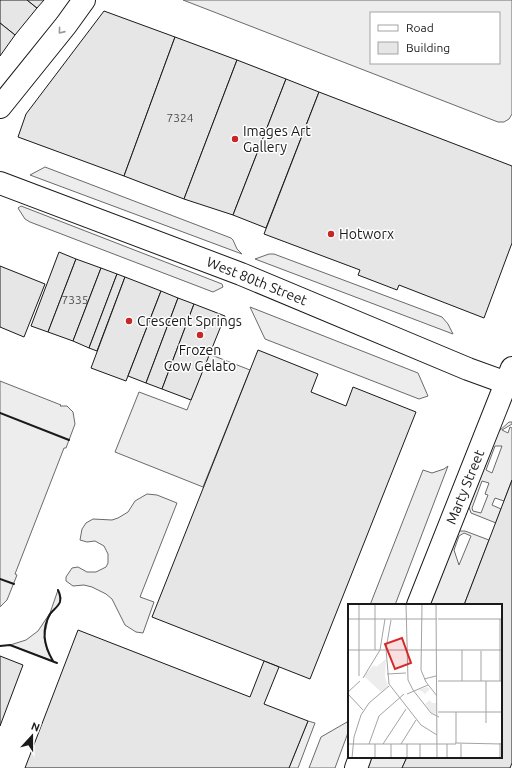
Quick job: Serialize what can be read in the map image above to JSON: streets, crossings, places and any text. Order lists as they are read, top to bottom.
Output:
{
  "streets": {
    "street": ["West 80th Street", "Marty Street"]
  },
  "crossings": [
    ["West 80th Street", "Marty Street"]
  ],
  "places": [
    "Images Art Gallery",
    "Hotworx",
    "Crescent Springs",
    "Frozen Cow Gelato"
  ],
  "house_numbers": ["7324", "7335"],
  "legend": ["Road", "Building"],
  "north": "top"
}
